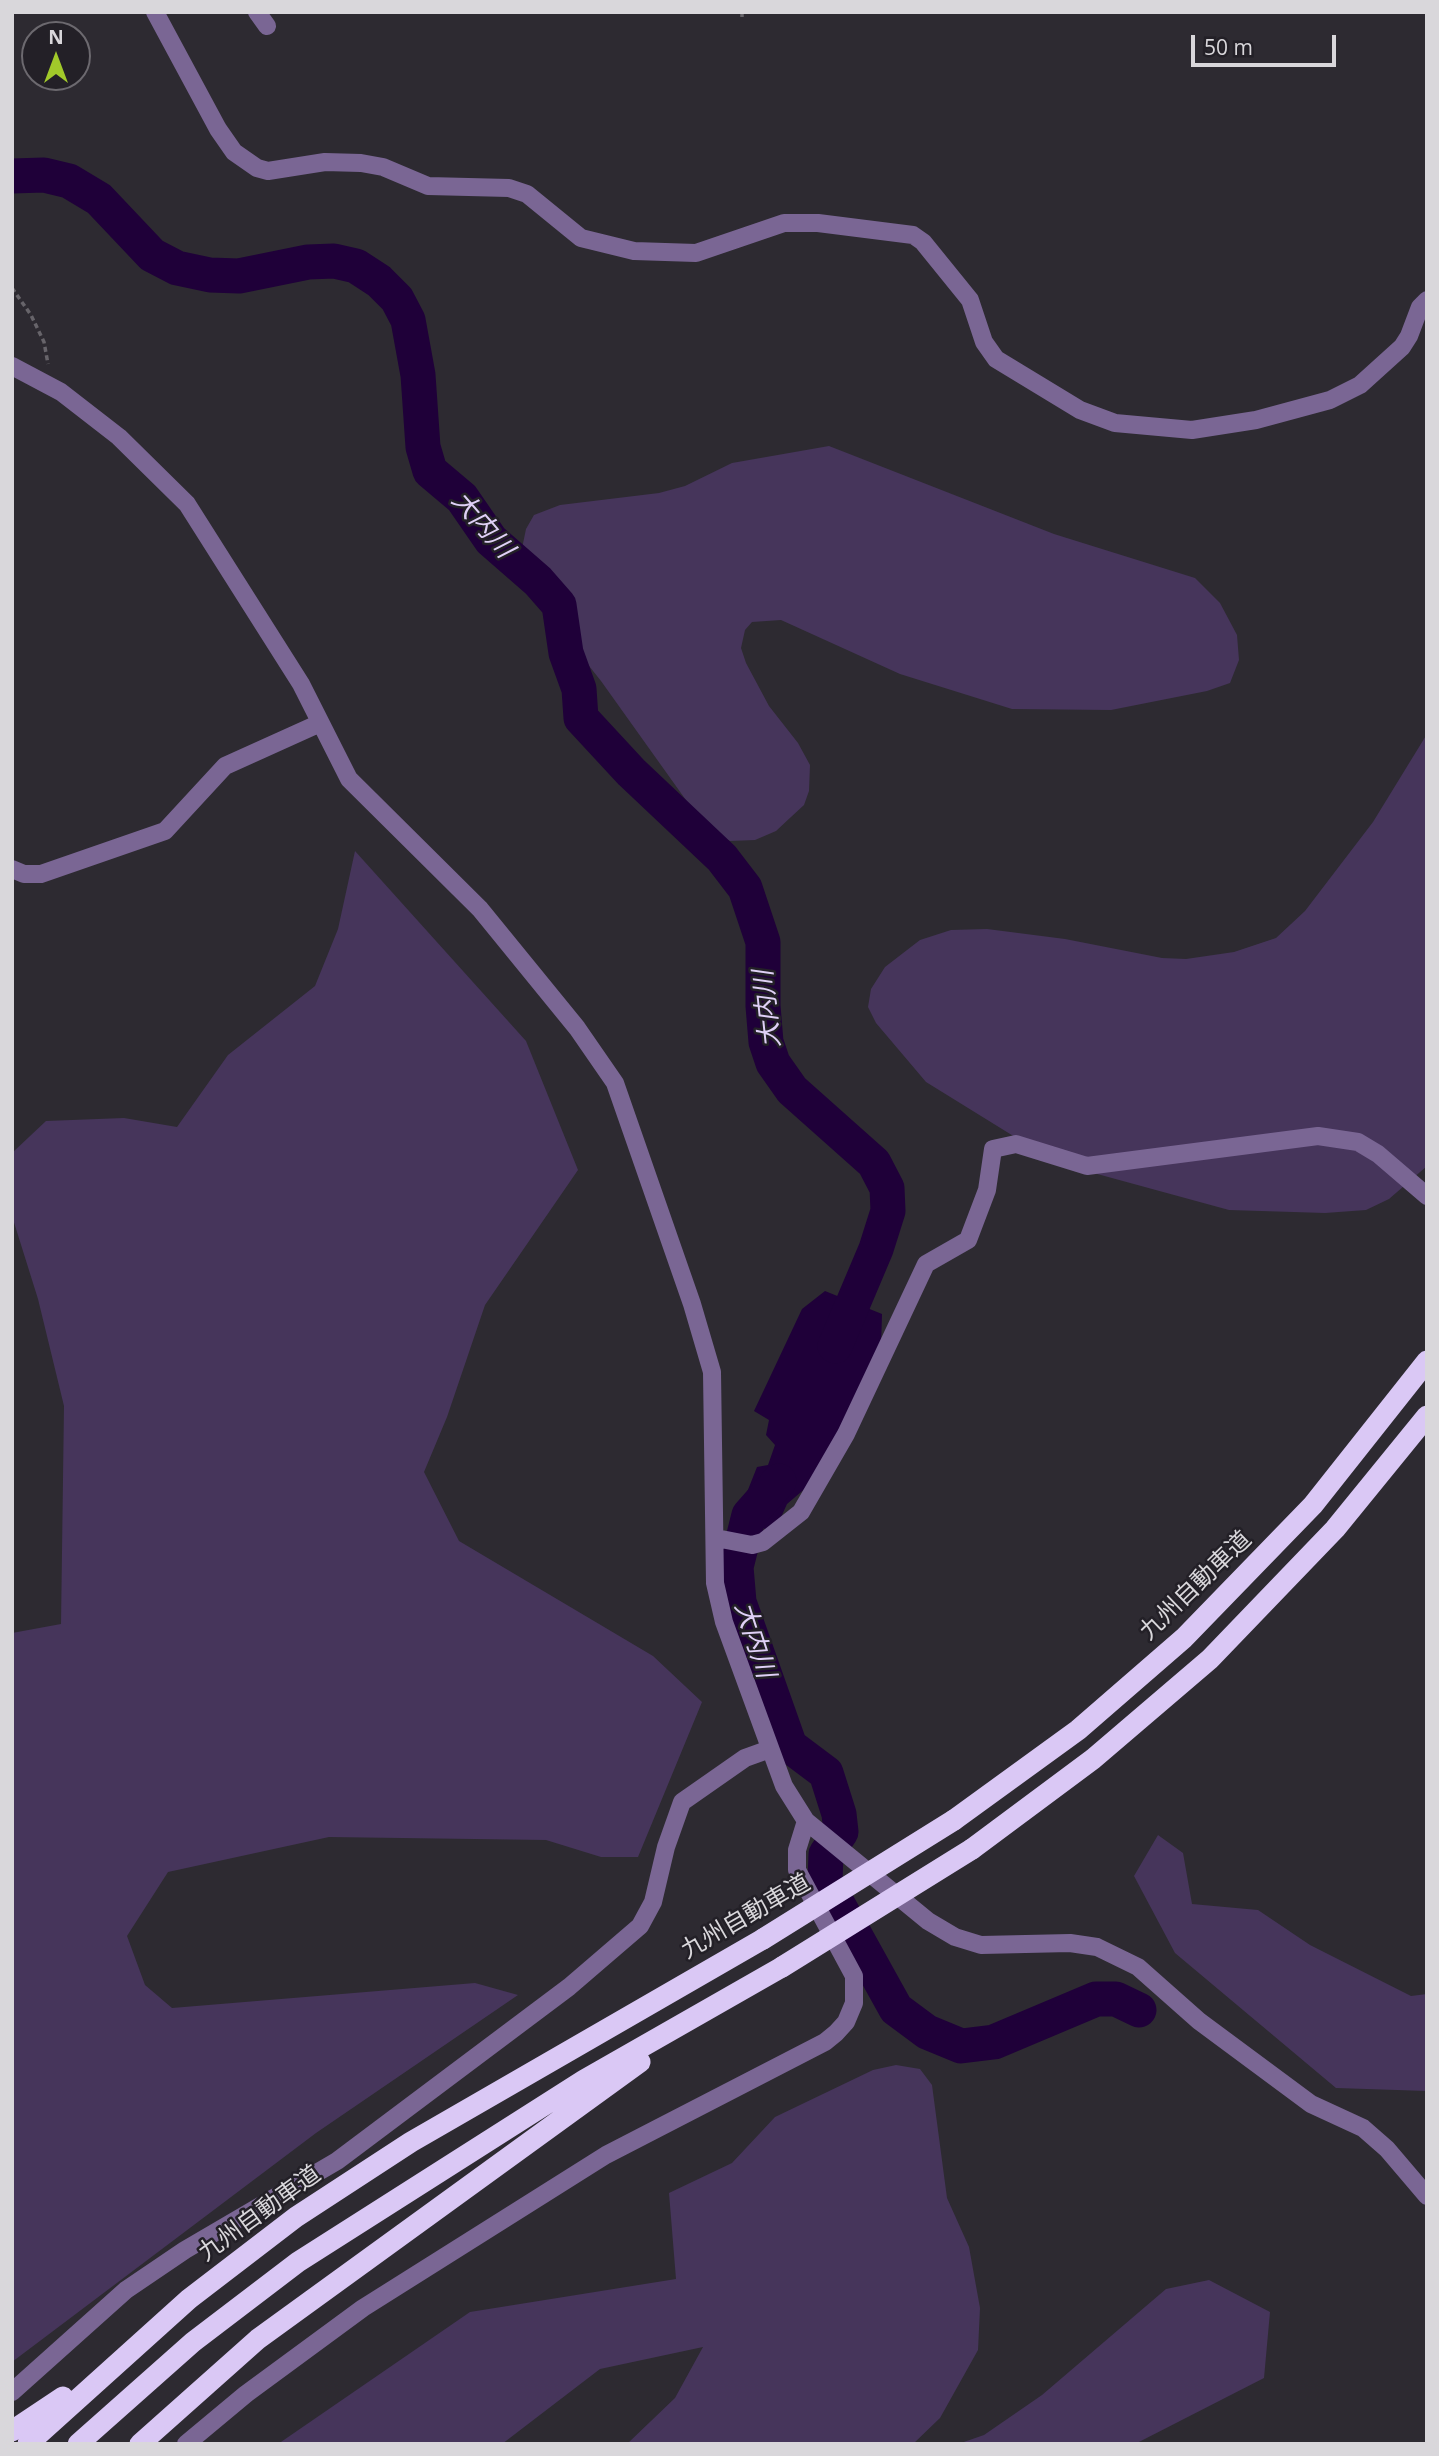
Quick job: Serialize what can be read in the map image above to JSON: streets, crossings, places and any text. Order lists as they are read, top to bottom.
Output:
{
  "streets": {
    "highway": ["九州自動車道"]
  },
  "water": ["大内川"],
  "scale_bar": "50 m",
  "north": "top"
}
